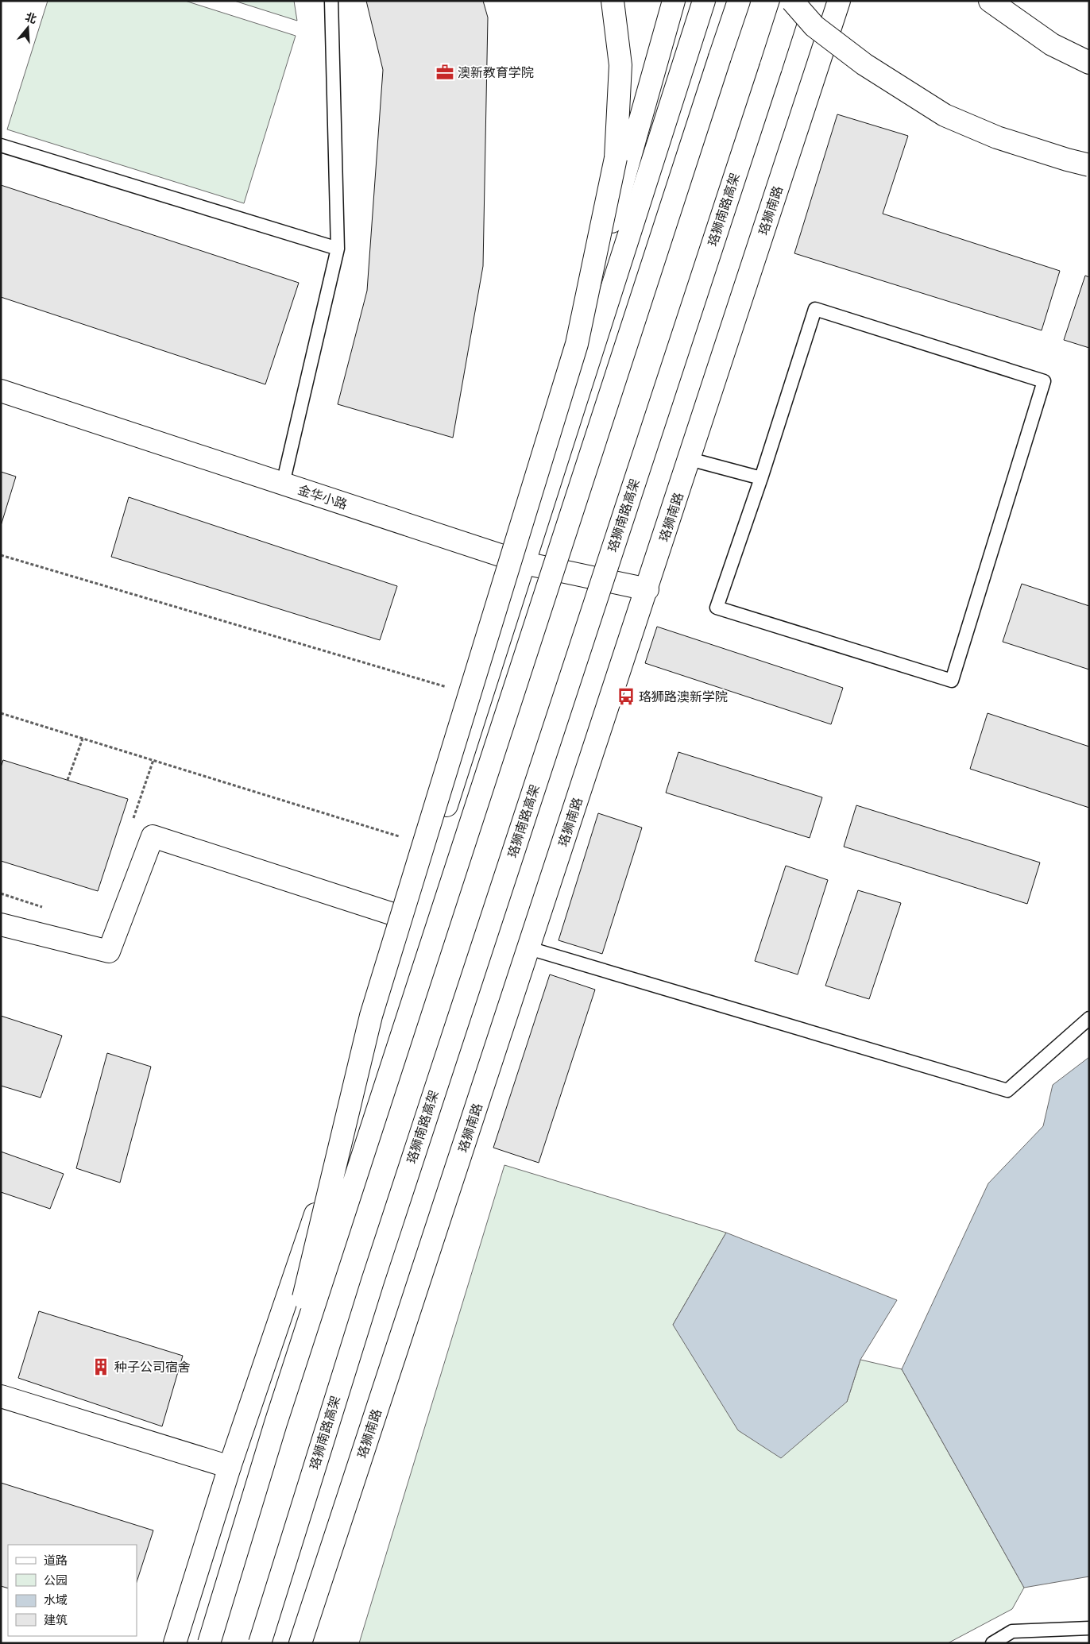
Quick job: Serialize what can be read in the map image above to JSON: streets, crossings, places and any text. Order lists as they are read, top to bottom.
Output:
{
  "streets": {
    "main road": ["珞狮南路高架", "珞狮南路", "金华小路"]
  },
  "crossings": [
    ["珞狮南路", "金华小路"]
  ],
  "places": {
    "office": ["澳新教育学院"],
    "bus stop": ["珞狮路澳新学院"],
    "building": ["种子公司宿舍"]
  },
  "legend": [
    "道路",
    "公园",
    "水域",
    "建筑"
  ],
  "north": "top"
}
